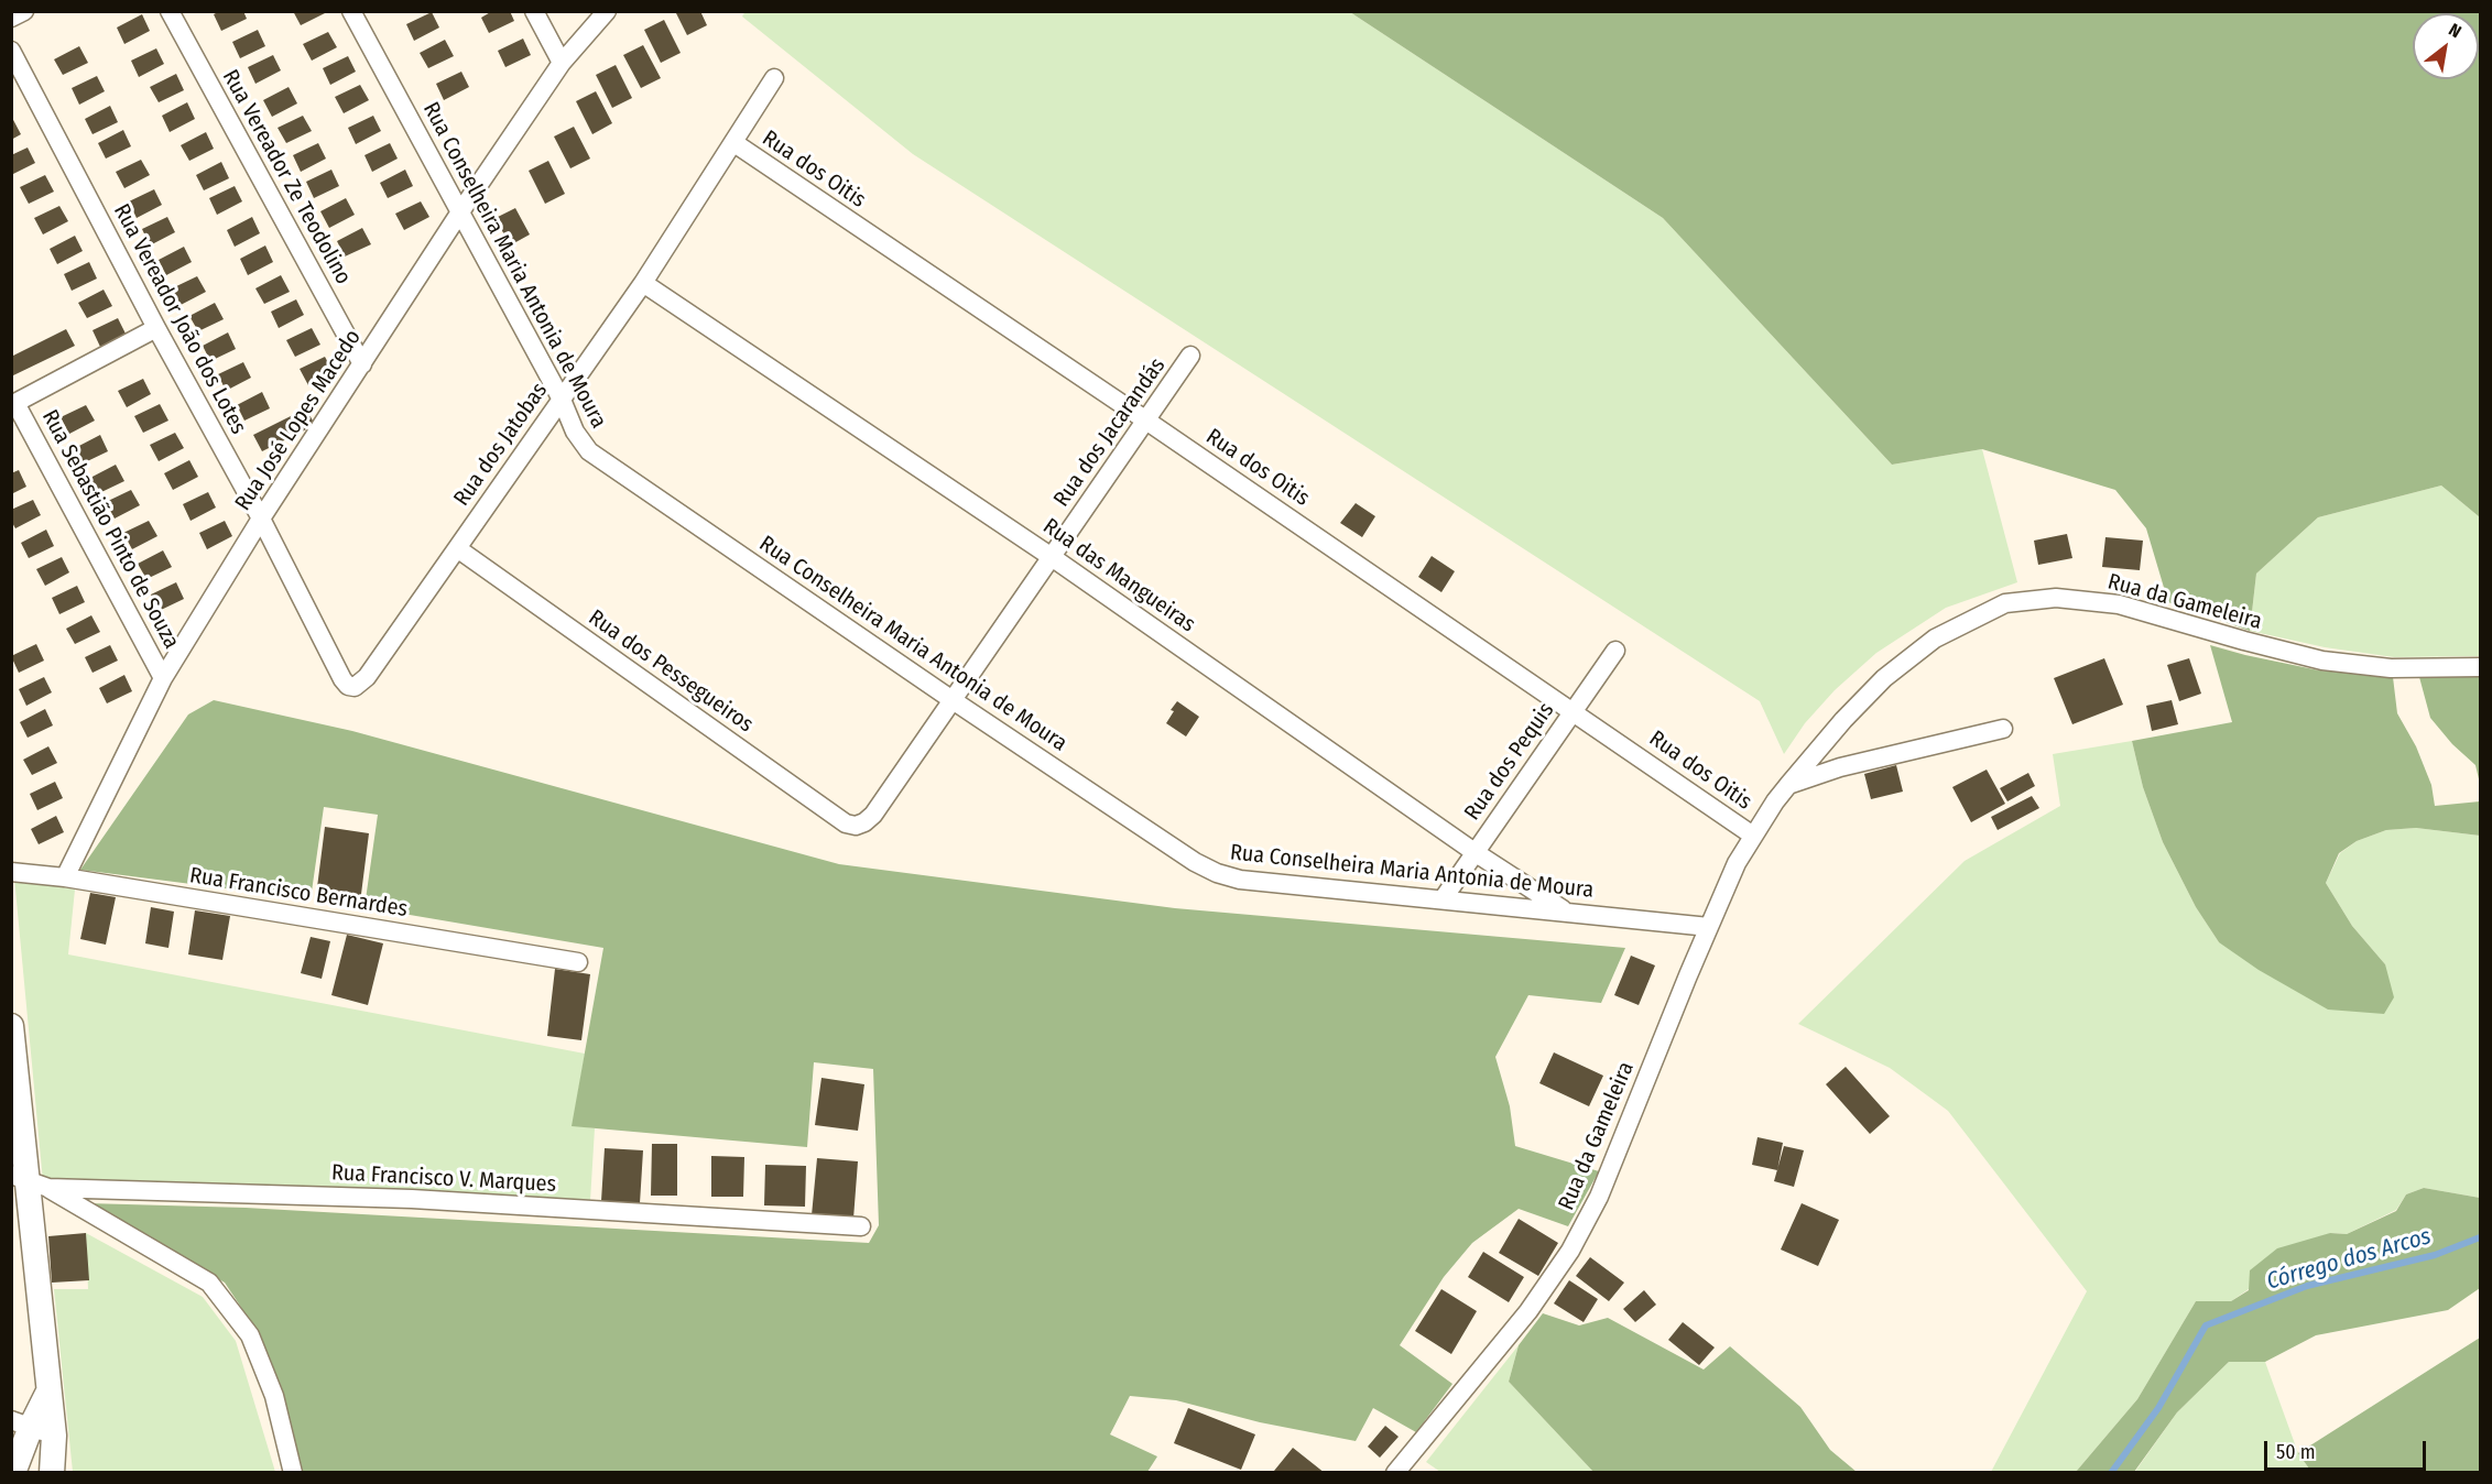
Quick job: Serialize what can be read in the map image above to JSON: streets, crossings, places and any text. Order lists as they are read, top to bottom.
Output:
{
  "streets": {
    "street": [
      "Rua dos Oitis",
      "Rua Vereador Ze Teodolino",
      "Rua Conselheira Maria Antonia de Moura",
      "Rua Vereador João dos Lotes",
      "Rua José Lopes Macedo",
      "Rua dos Jacarandás",
      "Rua dos Jatobas",
      "Rua Sebastião Pinto de Souza",
      "Rua das Mangueiras",
      "Rua da Gameleira",
      "Rua dos Pessegueiros",
      "Rua dos Pequis",
      "Rua Francisco Bernardes",
      "Rua Francisco V. Marques"
    ]
  },
  "crossings": [
    ["Rua dos Oitis", "Rua dos Jacarandás"],
    ["Rua dos Oitis", "Rua dos Jatobas"],
    ["Rua dos Oitis", "Rua da Gameleira"],
    ["Rua dos Oitis", "Rua dos Pequis"],
    ["Rua Vereador Ze Teodolino", "Rua José Lopes Macedo"],
    ["Rua Conselheira Maria Antonia de Moura", "Rua José Lopes Macedo"],
    ["Rua Conselheira Maria Antonia de Moura", "Rua dos Jacarandás"],
    ["Rua Conselheira Maria Antonia de Moura", "Rua dos Jatobas"],
    ["Rua Conselheira Maria Antonia de Moura", "Rua das Mangueiras"],
    ["Rua Conselheira Maria Antonia de Moura", "Rua da Gameleira"],
    ["Rua Conselheira Maria Antonia de Moura", "Rua dos Pequis"],
    ["Rua Vereador João dos Lotes", "Rua José Lopes Macedo"],
    ["Rua Vereador João dos Lotes", "Rua dos Jatobas"],
    ["Rua José Lopes Macedo", "Rua Sebastião Pinto de Souza"],
    ["Rua José Lopes Macedo", "Rua Francisco Bernardes"],
    ["Rua dos Jacarandás", "Rua das Mangueiras"],
    ["Rua dos Jacarandás", "Rua dos Pessegueiros"],
    ["Rua dos Jatobas", "Rua das Mangueiras"],
    ["Rua dos Jatobas", "Rua dos Pessegueiros"],
    ["Rua das Mangueiras", "Rua dos Pequis"]
  ],
  "water": ["Córrego dos Arcos"],
  "scale_bar": "50 m",
  "north": "top right"
}
